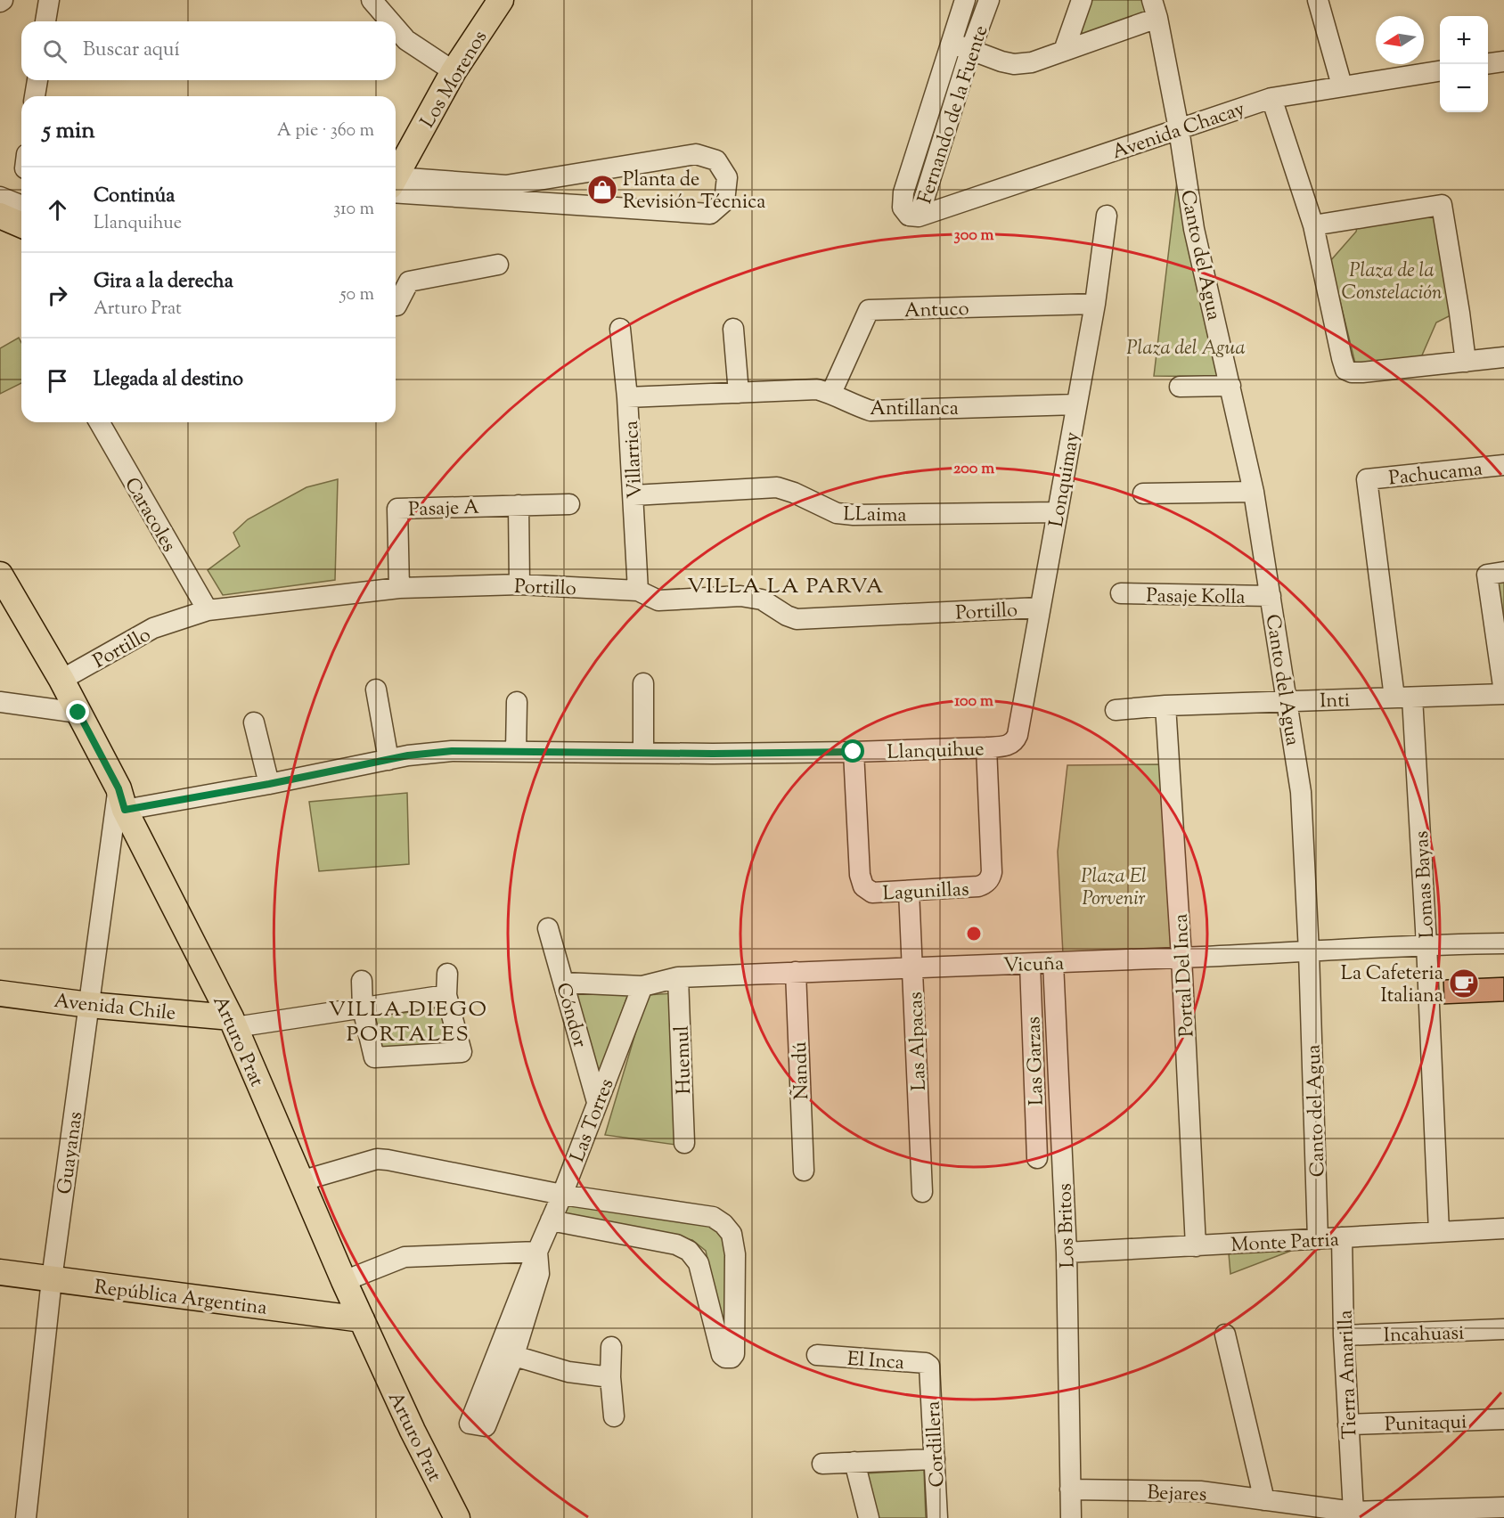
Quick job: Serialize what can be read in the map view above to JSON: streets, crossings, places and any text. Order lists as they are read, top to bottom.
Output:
{
  "streets": {
    "main road": [
      "Los Morenos",
      "Avenida Chile",
      "Arturo Prat",
      "República Argentina"
    ],
    "street": [
      "Fernando de la Fuente",
      "Avenida Chacay",
      "Canto del Agua",
      "Antuco",
      "Antillanca",
      "Villarrica",
      "Pachucama",
      "Lonquimay",
      "Pasaje A",
      "LLaima",
      "Caracoles",
      "Portillo",
      "Pasaje Kolla",
      "Inti",
      "Llanquihue",
      "Lomas Bayas",
      "Lagunillas",
      "Vicuña",
      "Portal Del Inca",
      "Cóndor",
      "Las Alpacas",
      "Huemul",
      "Las Garzas",
      "Ñandú",
      "Las Torres",
      "Guayanas",
      "Los Britos",
      "Monte Patria",
      "Incahuasi",
      "El Inca",
      "Tierra Amarilla",
      "Punitaqui",
      "Cordillera",
      "Bejares"
    ]
  },
  "crossings": [
    ["Fernando de la Fuente", "Avenida Chacay"],
    ["Avenida Chacay", "Canto del Agua"],
    ["Canto del Agua", "Pasaje Kolla"],
    ["Canto del Agua", "Inti"],
    ["Canto del Agua", "Vicuña"],
    ["Canto del Agua", "Monte Patria"],
    ["Antuco", "Antillanca"],
    ["Antuco", "Lonquimay"],
    ["Antillanca", "Villarrica"],
    ["Antillanca", "Lonquimay"],
    ["Villarrica", "LLaima"],
    ["Villarrica", "Portillo"],
    ["Pachucama", "Lomas Bayas"],
    ["Lonquimay", "LLaima"],
    ["Lonquimay", "Portillo"],
    ["Lonquimay", "Llanquihue"],
    ["Pasaje A", "Portillo"],
    ["Caracoles", "Portillo"],
    ["Portillo", "Arturo Prat"],
    ["Inti", "Lomas Bayas"],
    ["Inti", "Portal Del Inca"],
    ["Llanquihue", "Lagunillas"],
    ["Llanquihue", "Arturo Prat"],
    ["Llanquihue", "Guayanas"],
    ["Lomas Bayas", "Vicuña"],
    ["Lomas Bayas", "Monte Patria"],
    ["Lagunillas", "Las Alpacas"],
    ["Vicuña", "Portal Del Inca"],
    ["Vicuña", "Cóndor"],
    ["Vicuña", "Las Alpacas"],
    ["Vicuña", "Huemul"],
    ["Vicuña", "Las Garzas"],
    ["Vicuña", "Ñandú"],
    ["Vicuña", "Las Torres"],
    ["Vicuña", "Los Britos"],
    ["Portal Del Inca", "Monte Patria"],
    ["Avenida Chile", "Arturo Prat"],
    ["Avenida Chile", "Guayanas"],
    ["Cóndor", "Las Torres"],
    ["Arturo Prat", "Guayanas"],
    ["Arturo Prat", "República Argentina"],
    ["Guayanas", "República Argentina"],
    ["Los Britos", "Monte Patria"],
    ["Los Britos", "Bejares"],
    ["Monte Patria", "Tierra Amarilla"],
    ["Incahuasi", "Tierra Amarilla"],
    ["El Inca", "Cordillera"],
    ["Tierra Amarilla", "Punitaqui"],
    ["Tierra Amarilla", "Bejares"]
  ],
  "districts": ["VILLA LA PARVA", "VILLA DIEGO PORTALES"],
  "parks": ["Plaza de la Constelación", "Plaza del Agua", "Plaza El Porvenir"],
  "places": {
    "shop": ["Planta de Revisión Técnica"],
    "cafe": ["La Cafeteria Italiana"]
  },
  "north": "left",
  "page": {
    "map_buttons": ["+", "−"],
    "search": "Buscar aquí",
    "heading": ["5 min", "A pie · 360 m"],
    "list": [
      ["Continúa", "Llanquihue", "310 m"],
      ["Gira a la derecha", "Arturo Prat", "50 m"],
      "Llegada al destino"
    ]
  },
  "rings": ["300 m", "200 m", "100 m"]
}
